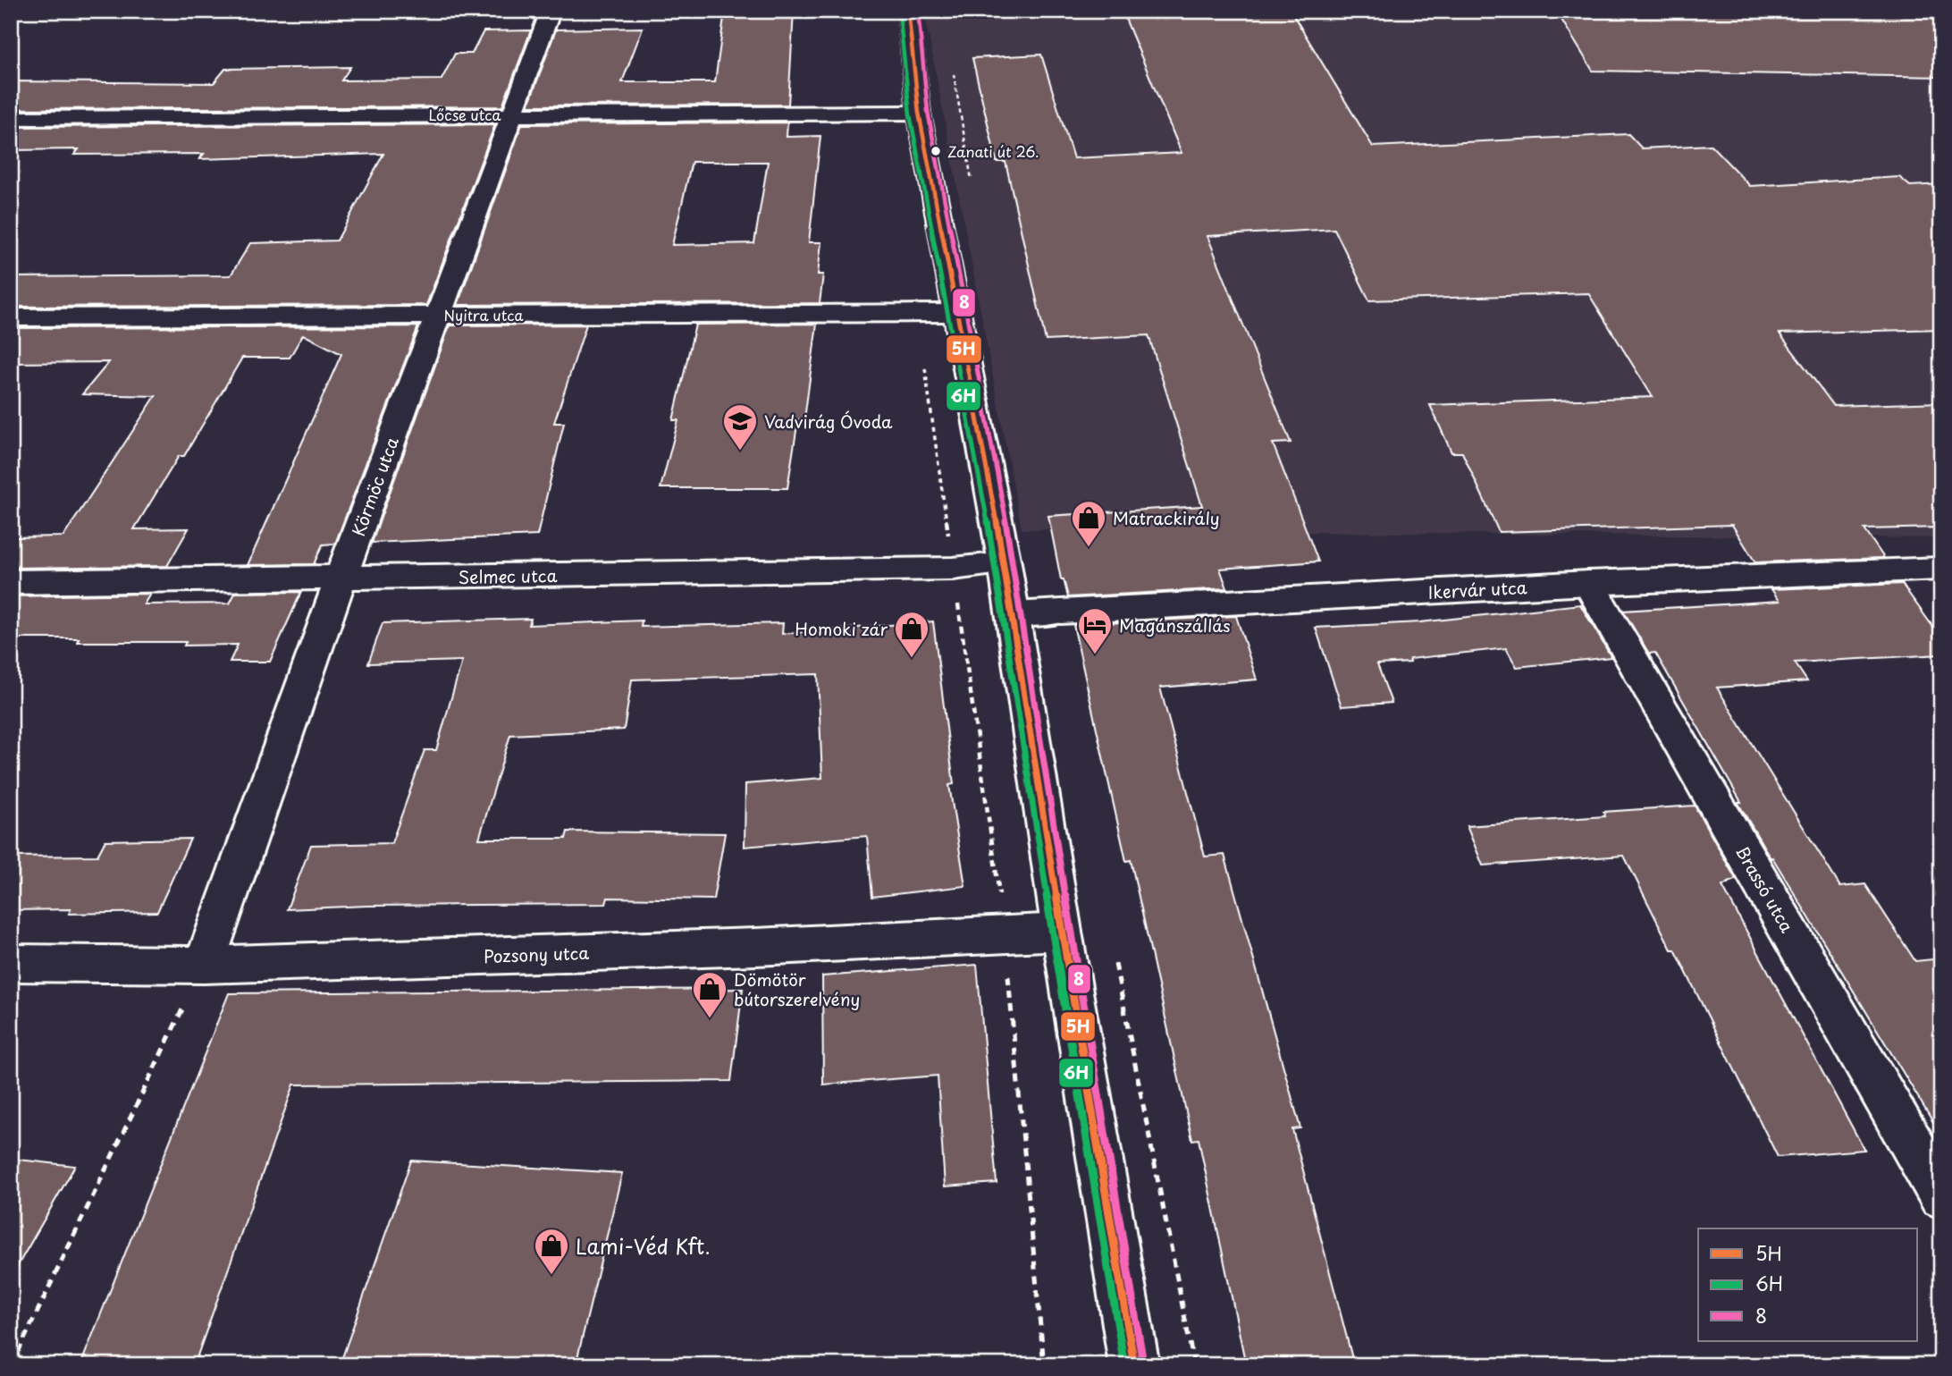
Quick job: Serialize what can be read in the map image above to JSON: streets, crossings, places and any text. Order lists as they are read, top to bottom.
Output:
{
  "streets": {
    "street": [
      "Lőcse utca",
      "Nyitra utca",
      "Körmöc utca",
      "Selmec utca",
      "Ikervár utca",
      "Brassó utca",
      "Pozsony utca"
    ]
  },
  "crossings": [
    ["Lőcse utca", "Körmöc utca"],
    ["Nyitra utca", "Körmöc utca"],
    ["Körmöc utca", "Selmec utca"],
    ["Körmöc utca", "Pozsony utca"],
    ["Ikervár utca", "Brassó utca"]
  ],
  "places": {
    "other": ["Zanati út 26."],
    "school or university": ["Vadvirág Óvoda"],
    "shop": [
      "Matrackirály",
      "Homoki zár",
      "Dömötör bútorszerelvény",
      "Lami-Véd Kft."
    ],
    "hotel": ["Magánszállás"]
  },
  "lines": ["transit line 5H", "transit line 8", "transit line 6H"],
  "legend": ["5H", "6H", "8"]
}
